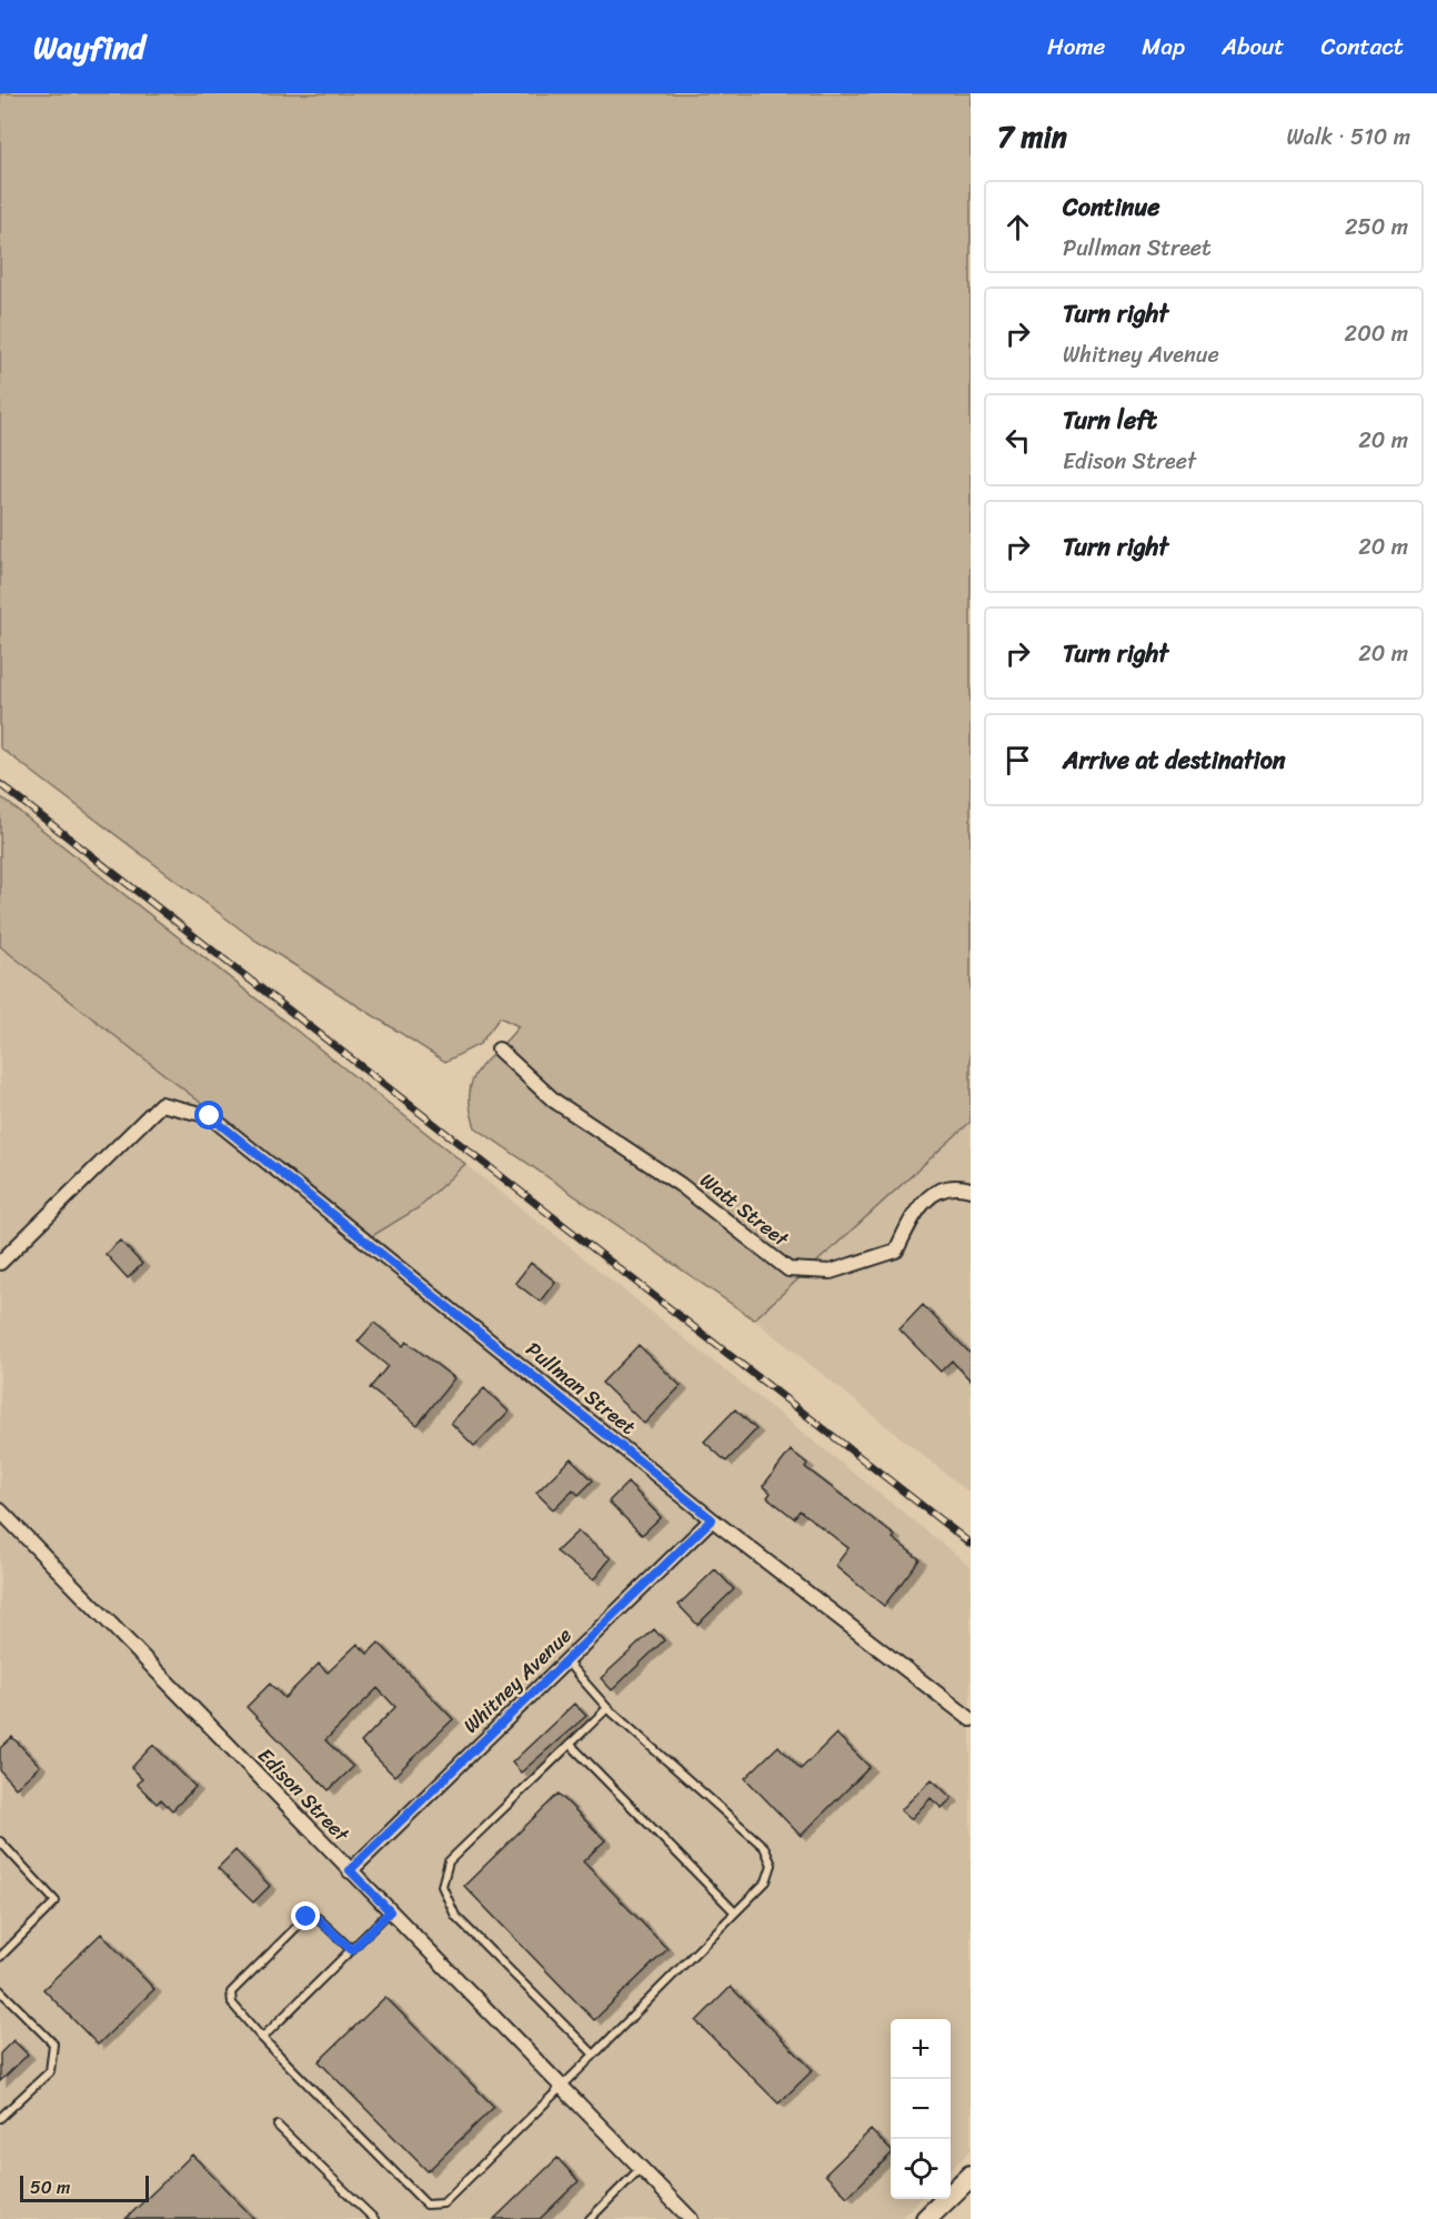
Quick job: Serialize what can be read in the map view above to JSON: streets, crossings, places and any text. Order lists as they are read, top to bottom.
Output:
{
  "streets": {
    "street": [
      "Watt Street",
      "Pullman Street",
      "Whitney Avenue",
      "Edison Street"
    ]
  },
  "crossings": [
    ["Pullman Street", "Whitney Avenue"],
    ["Whitney Avenue", "Edison Street"]
  ],
  "scale_bar": "50 m",
  "page": {
    "header": "Wayfind",
    "nav": [
      "Home",
      "Map",
      "About",
      "Contact"
    ],
    "heading": ["7 min", "Walk · 510 m"],
    "list": [
      ["Continue", "Pullman Street", "250 m"],
      ["Turn right", "Whitney Avenue", "200 m"],
      ["Turn left", "Edison Street", "20 m"],
      ["Turn right", "20 m"],
      ["Turn right", "20 m"],
      "Arrive at destination"
    ],
    "map_buttons": ["+", "−"],
    "scale": "50 m"
  }
}
